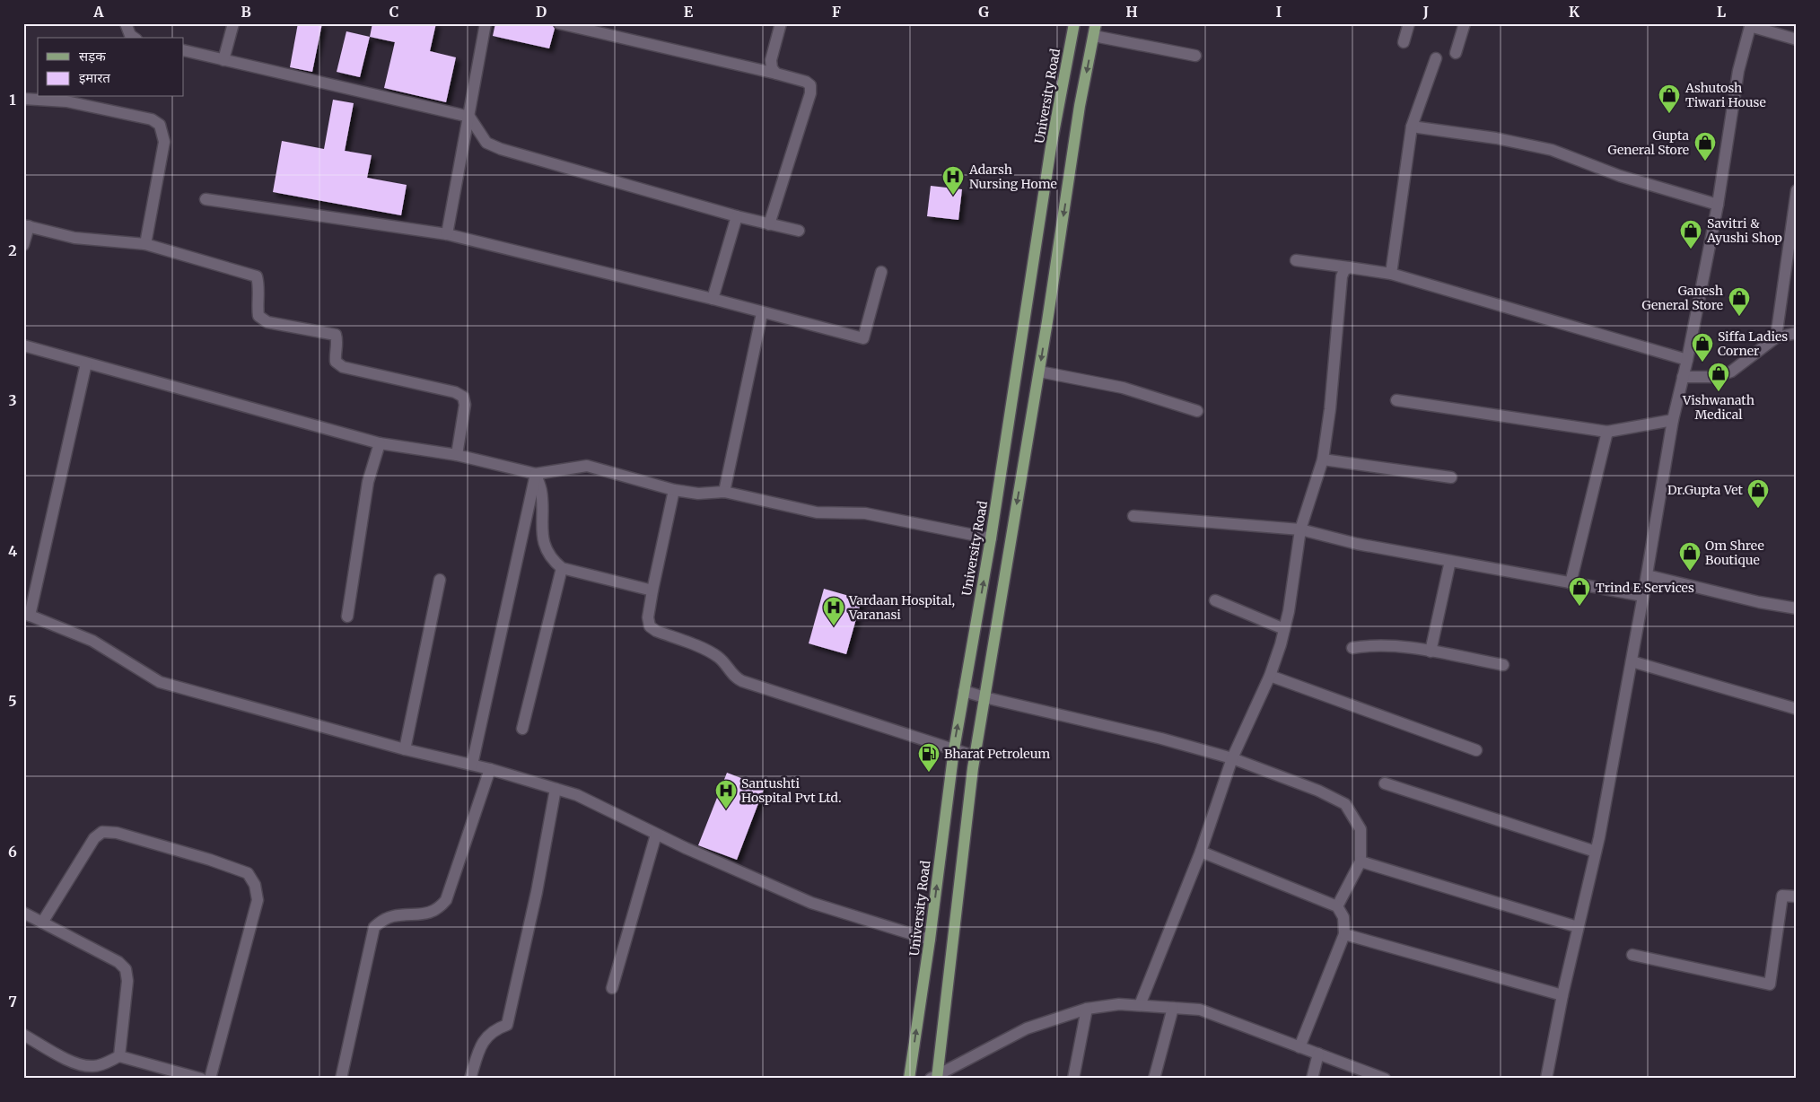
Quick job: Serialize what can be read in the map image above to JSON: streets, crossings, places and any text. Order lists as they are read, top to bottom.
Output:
{
  "streets": {
    "main road": ["University Road"]
  },
  "places": {
    "shop": [
      "Ashutosh Tiwari House",
      "Gupta General Store",
      "Savitri & Ayushi Shop",
      "Ganesh General Store",
      "Siffa Ladies Corner",
      "Vishwanath Medical",
      "Dr.Gupta Vet",
      "Om Shree Boutique",
      "Trind E Services"
    ],
    "hospital": ["Adarsh Nursing Home", "Vardaan Hospital, Varanasi", "Santushti Hospital Pvt Ltd."],
    "fuel station": ["Bharat Petroleum"]
  },
  "legend": ["सड़क", "इमारत"],
  "grid": {
    "columns": [
      "A",
      "B",
      "C",
      "D",
      "E",
      "F",
      "G",
      "H",
      "I",
      "J",
      "K",
      "L"
    ],
    "rows": [
      "1",
      "2",
      "3",
      "4",
      "5",
      "6",
      "7"
    ]
  }
}
